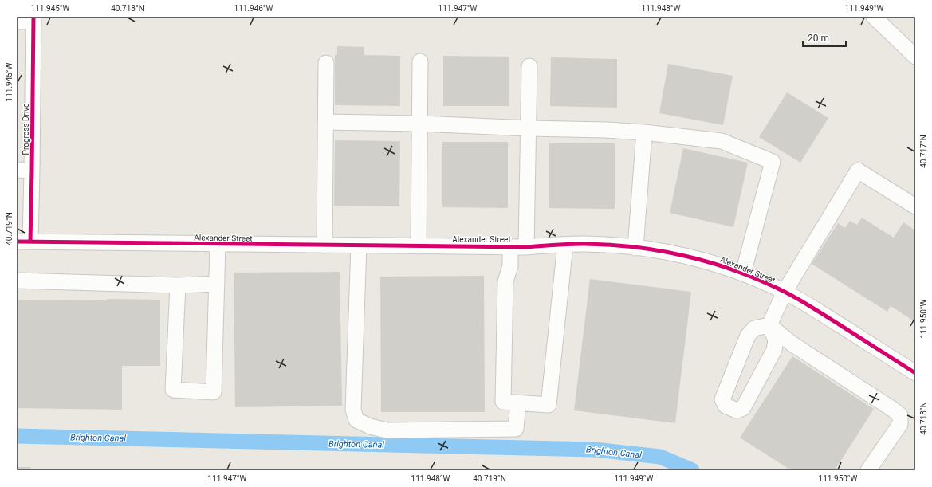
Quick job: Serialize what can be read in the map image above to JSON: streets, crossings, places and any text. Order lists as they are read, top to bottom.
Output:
{
  "streets": {
    "street": ["Progress Drive", "Alexander Street"]
  },
  "crossings": [
    ["Progress Drive", "Alexander Street"]
  ],
  "water": ["Brighton Canal"],
  "scale_bar": "20 m",
  "coordinates": [
    "111.945°W",
    "40.718°N",
    "111.946°W",
    "111.947°W",
    "111.948°W",
    "111.949°W",
    "40.717°N",
    "40.719°N",
    "111.950°W"
  ]
}
